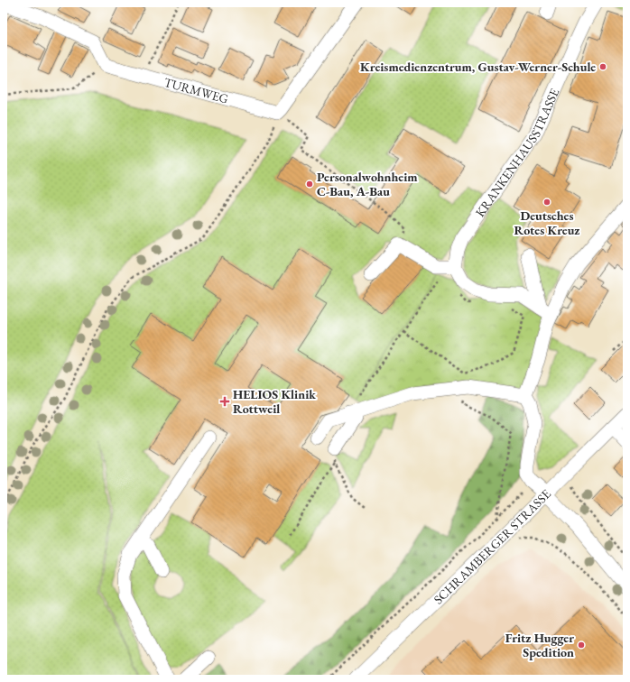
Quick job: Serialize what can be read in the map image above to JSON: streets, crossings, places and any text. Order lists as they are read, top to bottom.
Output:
{
  "streets": {
    "street": ["TURMWEG", "KRANKENHAUSSTRASSE", "SCHRAMBERGER STRASSE"]
  },
  "places": {
    "other": [
      "Kreismedienzentrum, Gustav-Werner-Schule",
      "Personalwohnheim C-Bau, A-Bau",
      "Deutsches Rotes Kreuz",
      "Fritz Hugger Spedition"
    ],
    "health": ["HELIOS Klinik Rottweil"]
  }
}
